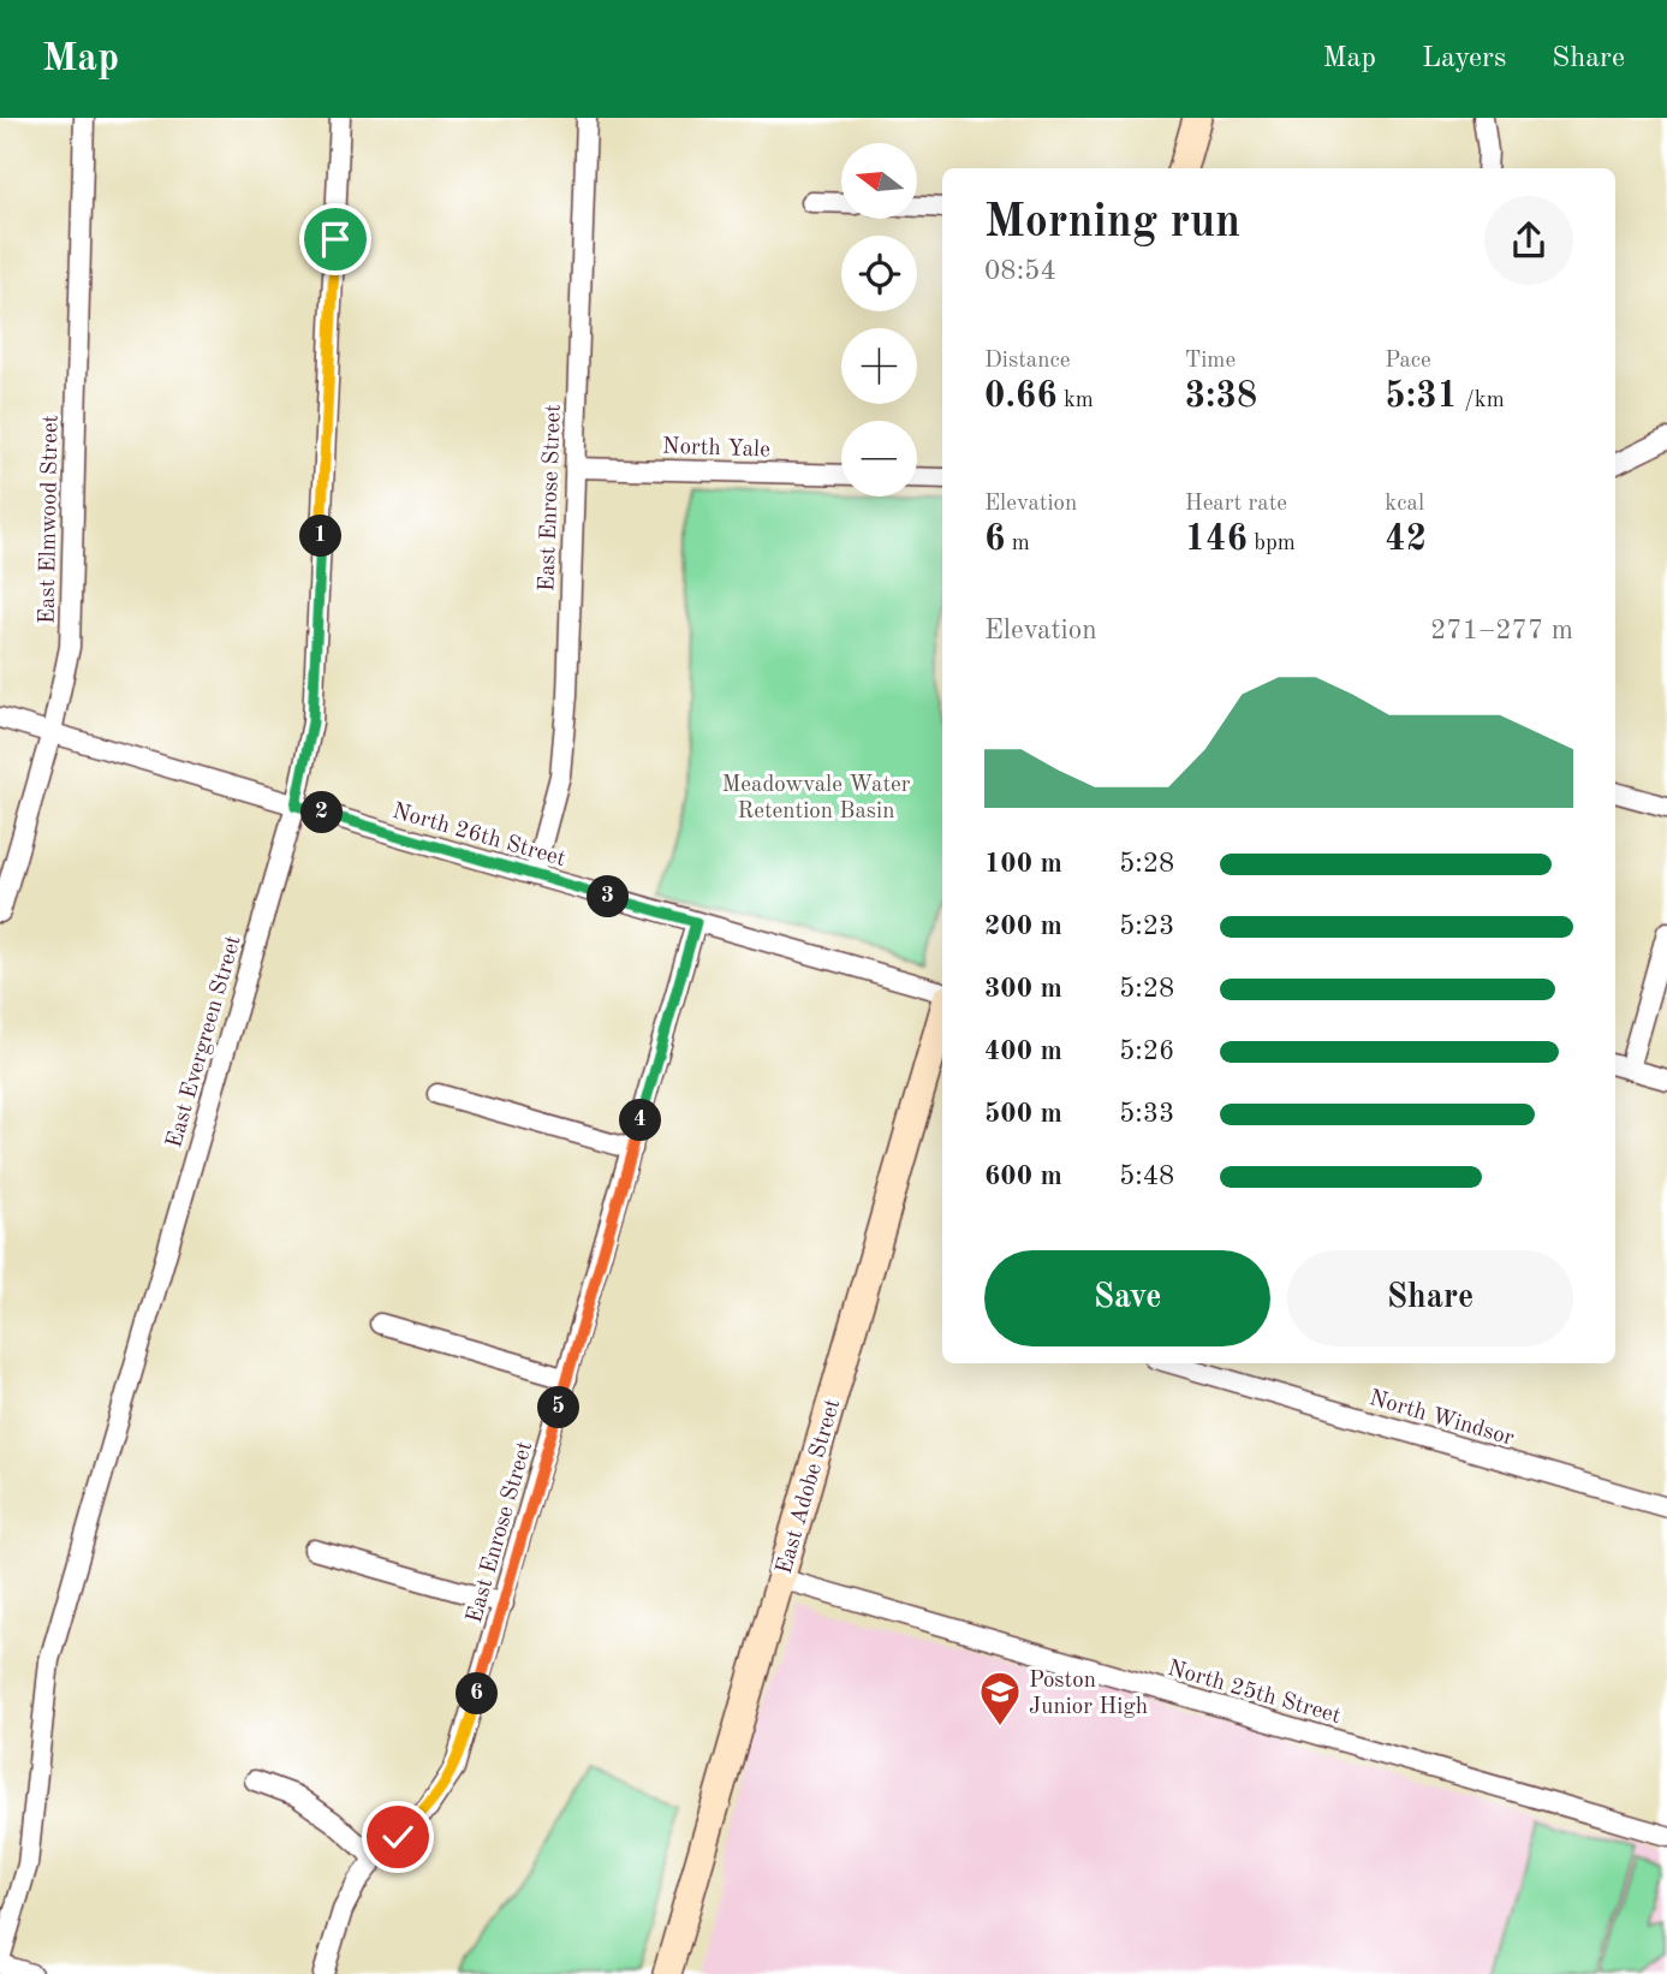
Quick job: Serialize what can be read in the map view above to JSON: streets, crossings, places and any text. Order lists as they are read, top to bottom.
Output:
{
  "streets": {
    "street": [
      "North Yale",
      "East Enrose Street",
      "East Elmwood Street",
      "North 26th Street",
      "East Evergreen Street",
      "North Windsor",
      "East Adobe Street",
      "North 25th Street"
    ]
  },
  "crossings": [
    ["North Yale", "East Enrose Street"],
    ["East Enrose Street", "North 26th Street"],
    ["East Elmwood Street", "North 26th Street"],
    ["North 26th Street", "East Evergreen Street"],
    ["East Adobe Street", "North 25th Street"]
  ],
  "parks": ["Meadowvale Water Retention Basin"],
  "places": {
    "school or university": ["Poston Junior High"]
  },
  "north": "left",
  "page": {
    "header": "Map",
    "nav": ["Map", "Layers", "Share"],
    "map_buttons": ["+", "−"],
    "heading": ["Morning run", "08:54"],
    "stats": [
      ["Distance", "0.66 km"],
      ["Time", "3:38"],
      ["Pace", "5:31 /km"],
      ["Elevation", "6 m"],
      ["Heart rate", "146 bpm"],
      ["kcal", "42"]
    ],
    "pins": [
      "1",
      "2",
      "3",
      "4",
      "5",
      "6"
    ],
    "chart": ["Elevation", "271–277 m"],
    "list": [
      {
        "name": "100 m",
        "note": "5:28"
      },
      {
        "name": "200 m",
        "note": "5:23"
      },
      {
        "name": "300 m",
        "note": "5:28"
      },
      {
        "name": "400 m",
        "note": "5:26"
      },
      {
        "name": "500 m",
        "note": "5:33"
      },
      {
        "name": "600 m",
        "note": "5:48"
      }
    ],
    "buttons": ["Save", "Share"]
  }
}
